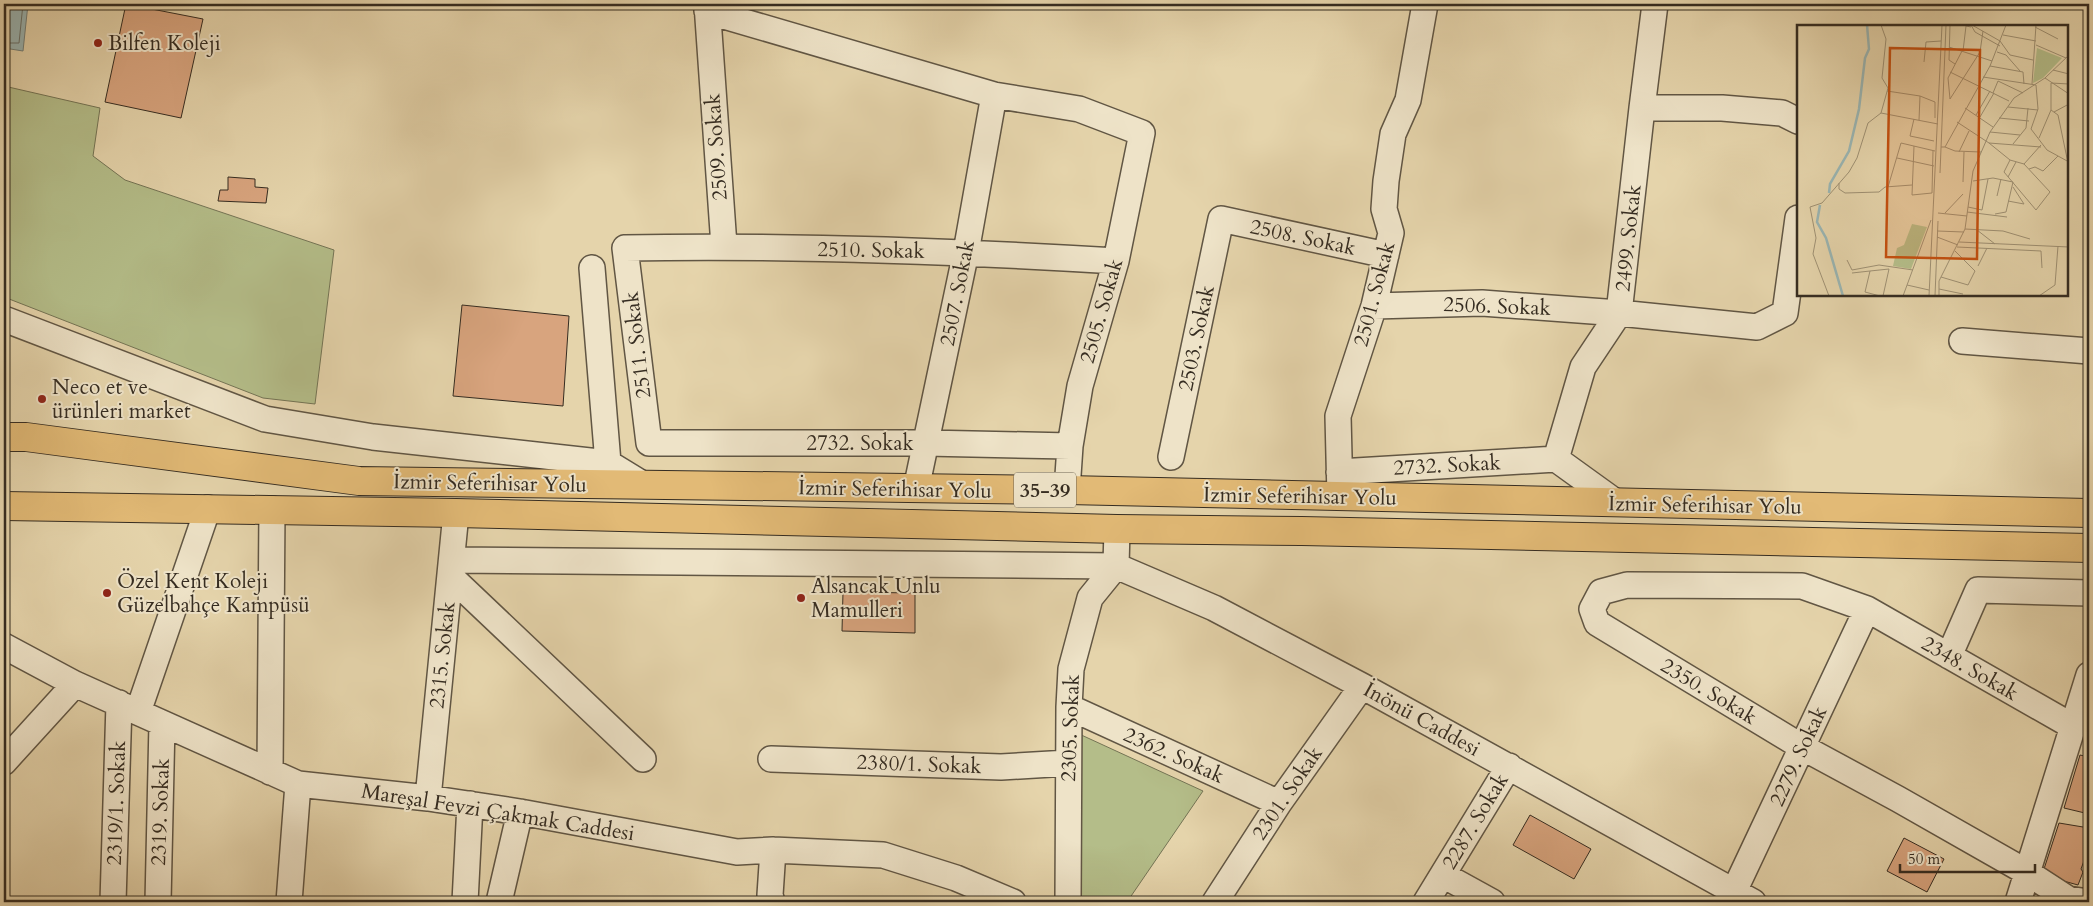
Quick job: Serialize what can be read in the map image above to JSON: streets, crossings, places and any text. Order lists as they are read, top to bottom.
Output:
{
  "streets": {
    "main road": ["İzmir Seferihisar Yolu", "35-39"],
    "street": [
      "2509. Sokak",
      "2508. Sokak",
      "2499. Sokak",
      "2510. Sokak",
      "2507. Sokak",
      "2501. Sokak",
      "2506. Sokak",
      "2505. Sokak",
      "2503. Sokak",
      "2511. Sokak",
      "2732. Sokak",
      "2315. Sokak",
      "2348. Sokak",
      "2350. Sokak",
      "İnönü Caddesi",
      "2305. Sokak",
      "2362. Sokak",
      "2279. Sokak",
      "2380/1. Sokak",
      "2301. Sokak",
      "2319/1. Sokak",
      "2319. Sokak",
      "Mareşal Fevzi Çakmak Caddesi",
      "2287. Sokak"
    ]
  },
  "crossings": [
    ["2509. Sokak", "2510. Sokak"],
    ["2508. Sokak", "2501. Sokak"],
    ["2508. Sokak", "2503. Sokak"],
    ["2499. Sokak", "2506. Sokak"],
    ["2499. Sokak", "2732. Sokak"],
    ["2510. Sokak", "2507. Sokak"],
    ["2510. Sokak", "2505. Sokak"],
    ["2510. Sokak", "2511. Sokak"],
    ["2507. Sokak", "2505. Sokak"],
    ["2507. Sokak", "2732. Sokak"],
    ["2507. Sokak", "İzmir Seferihisar Yolu"],
    ["2501. Sokak", "2506. Sokak"],
    ["2501. Sokak", "2732. Sokak"],
    ["2501. Sokak", "İzmir Seferihisar Yolu"],
    ["2505. Sokak", "2732. Sokak"],
    ["2505. Sokak", "İzmir Seferihisar Yolu"],
    ["2511. Sokak", "2732. Sokak"],
    ["2732. Sokak", "İzmir Seferihisar Yolu"],
    ["İzmir Seferihisar Yolu", "2315. Sokak"],
    ["İzmir Seferihisar Yolu", "2319/1. Sokak"],
    ["2315. Sokak", "Mareşal Fevzi Çakmak Caddesi"],
    ["2348. Sokak", "2350. Sokak"],
    ["2348. Sokak", "2279. Sokak"],
    ["2350. Sokak", "2279. Sokak"],
    ["İnönü Caddesi", "2305. Sokak"],
    ["İnönü Caddesi", "2279. Sokak"],
    ["İnönü Caddesi", "2301. Sokak"],
    ["İnönü Caddesi", "2287. Sokak"],
    ["2305. Sokak", "2362. Sokak"],
    ["2305. Sokak", "2380/1. Sokak"],
    ["2362. Sokak", "2301. Sokak"],
    ["2319/1. Sokak", "Mareşal Fevzi Çakmak Caddesi"],
    ["2319. Sokak", "Mareşal Fevzi Çakmak Caddesi"]
  ],
  "places": [
    "Bilfen Koleji",
    "Neco et ve ürünleri market",
    "Özel Kent Koleji Güzelbahçe Kampüsü",
    "Alsancak Unlu Mamulleri"
  ],
  "scale_bar": "50 m"
}
